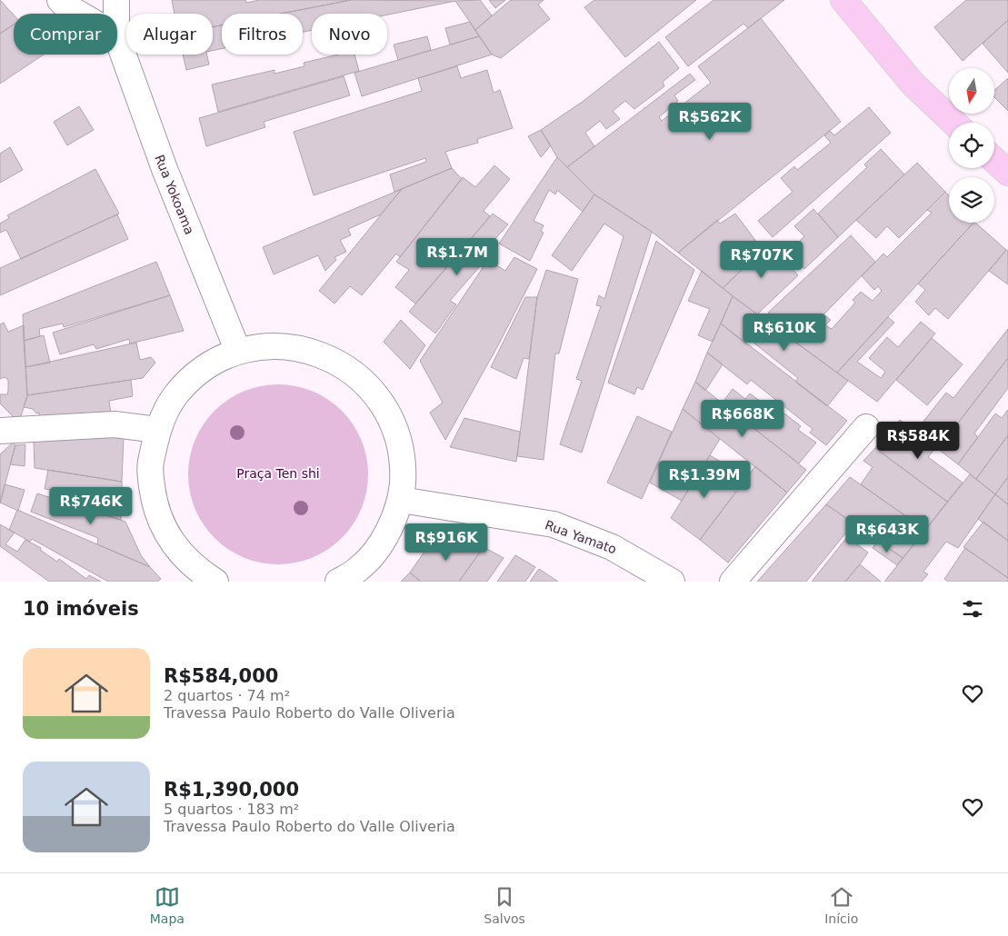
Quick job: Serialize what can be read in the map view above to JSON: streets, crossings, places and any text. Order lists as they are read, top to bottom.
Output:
{
  "streets": {
    "street": ["Rua Yokoama", "Rua Yamato"]
  },
  "parks": ["Praça Ten shi"],
  "north": "bottom",
  "page": {
    "chip": [
      "Comprar",
      "Alugar",
      "Filtros",
      "Novo"
    ],
    "price": [
      "R$562K",
      "R$1.7M",
      "R$707K",
      "R$610K",
      "R$668K",
      "R$584K",
      "R$1.39M",
      "R$746K",
      "R$643K",
      "R$916K"
    ],
    "heading": "10 imóveis",
    "list": [
      {
        "name": "R$584,000",
        "note": "2 quartos · 74 m² · Travessa Paulo Roberto do Valle Oliveria"
      },
      {
        "name": "R$1,390,000",
        "note": "5 quartos · 183 m² · Travessa Paulo Roberto do Valle Oliveria"
      }
    ],
    "tabs": ["Mapa", "Salvos", "Início"]
  }
}
